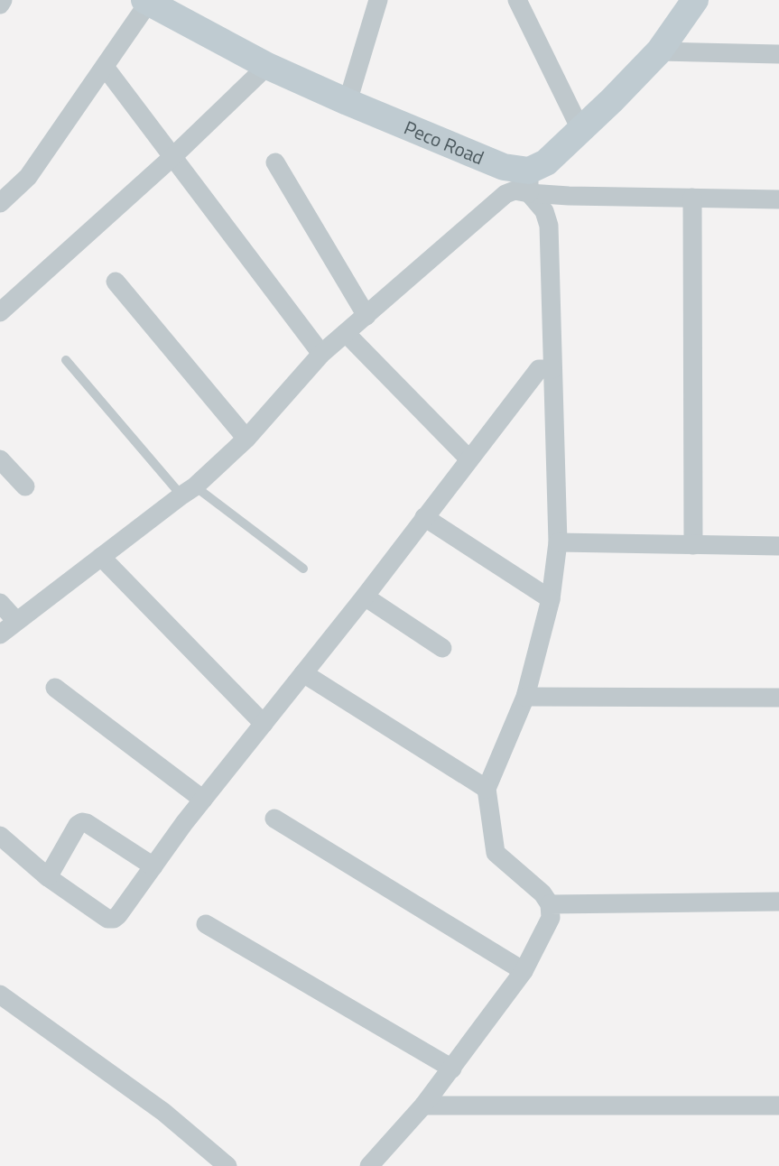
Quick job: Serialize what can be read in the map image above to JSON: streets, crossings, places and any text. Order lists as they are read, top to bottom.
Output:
{
  "streets": {
    "street": ["Peco Road"]
  }
}
